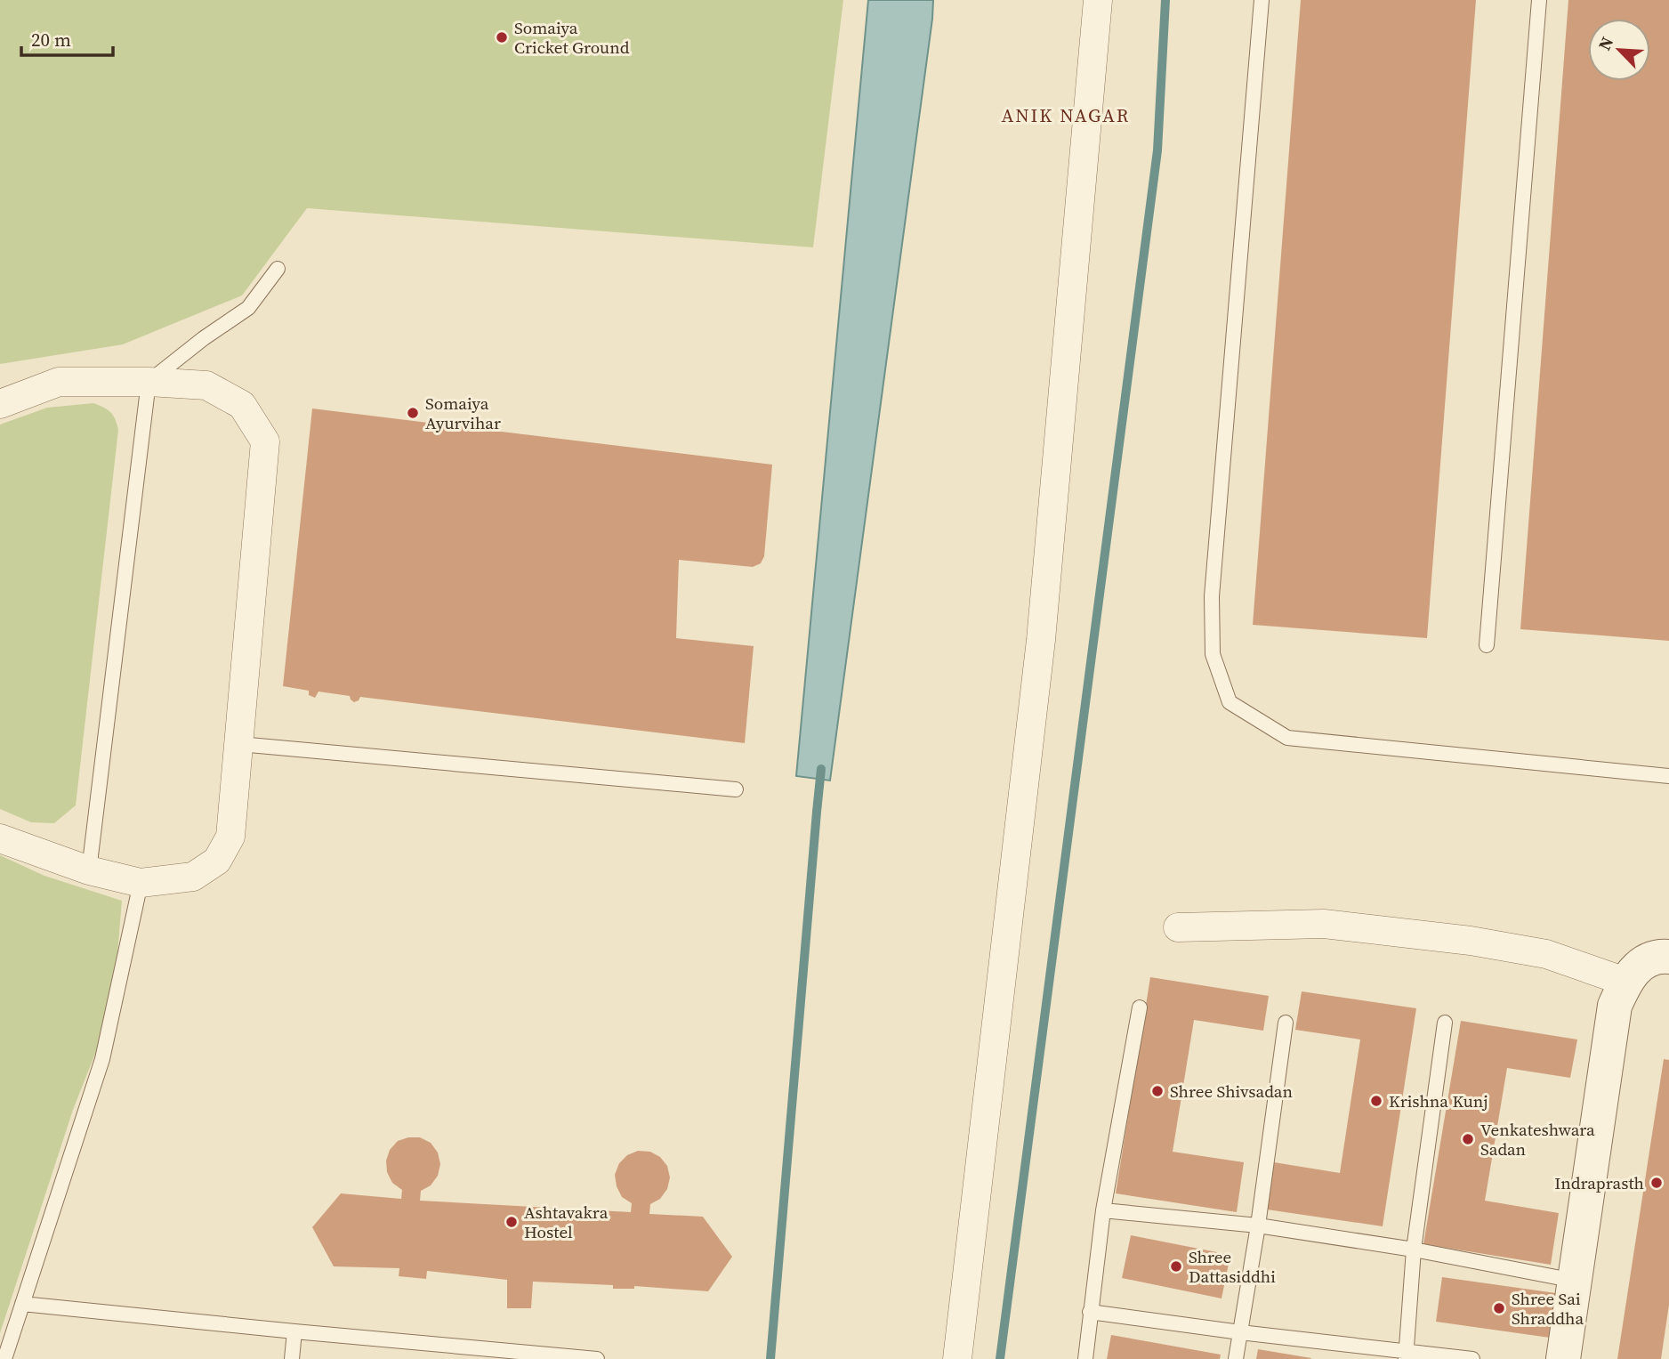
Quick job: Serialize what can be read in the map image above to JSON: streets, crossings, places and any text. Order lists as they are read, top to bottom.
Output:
{
  "districts": ["ANIK NAGAR"],
  "places": [
    "Somaiya Cricket Ground",
    "Somaiya Ayurvihar",
    "Shree Shivsadan",
    "Krishna Kunj",
    "Venkateshwara Sadan",
    "Indraprasth",
    "Ashtavakra Hostel",
    "Shree Dattasiddhi",
    "Shree Sai Shraddha"
  ],
  "scale_bar": "20 m",
  "north": "top left"
}
